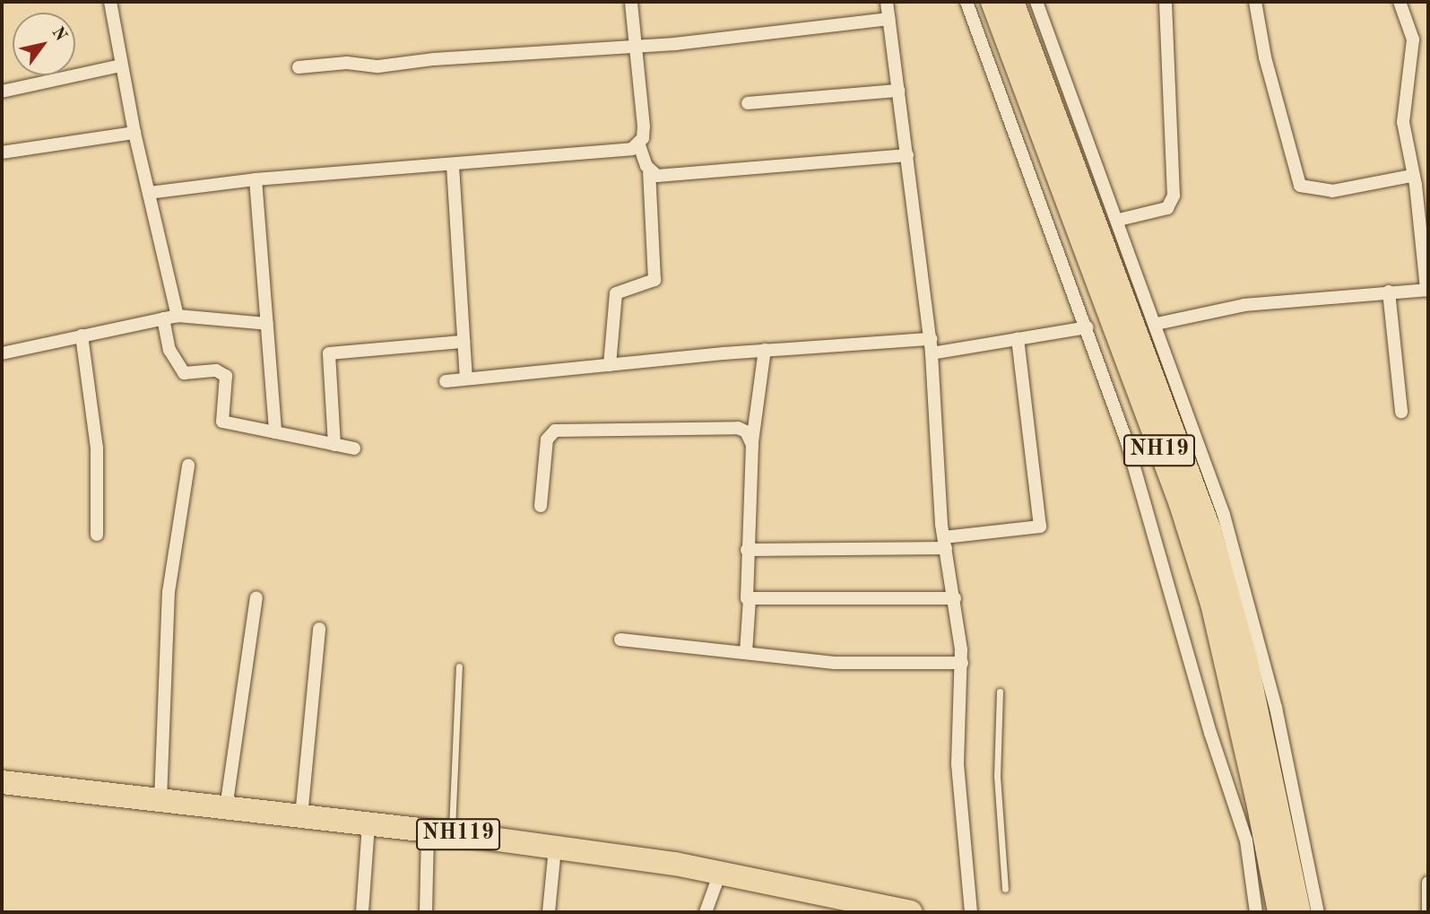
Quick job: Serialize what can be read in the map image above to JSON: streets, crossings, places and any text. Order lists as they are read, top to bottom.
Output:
{
  "streets": {
    "highway": ["NH19", "NH119"]
  },
  "north": "top right"
}
